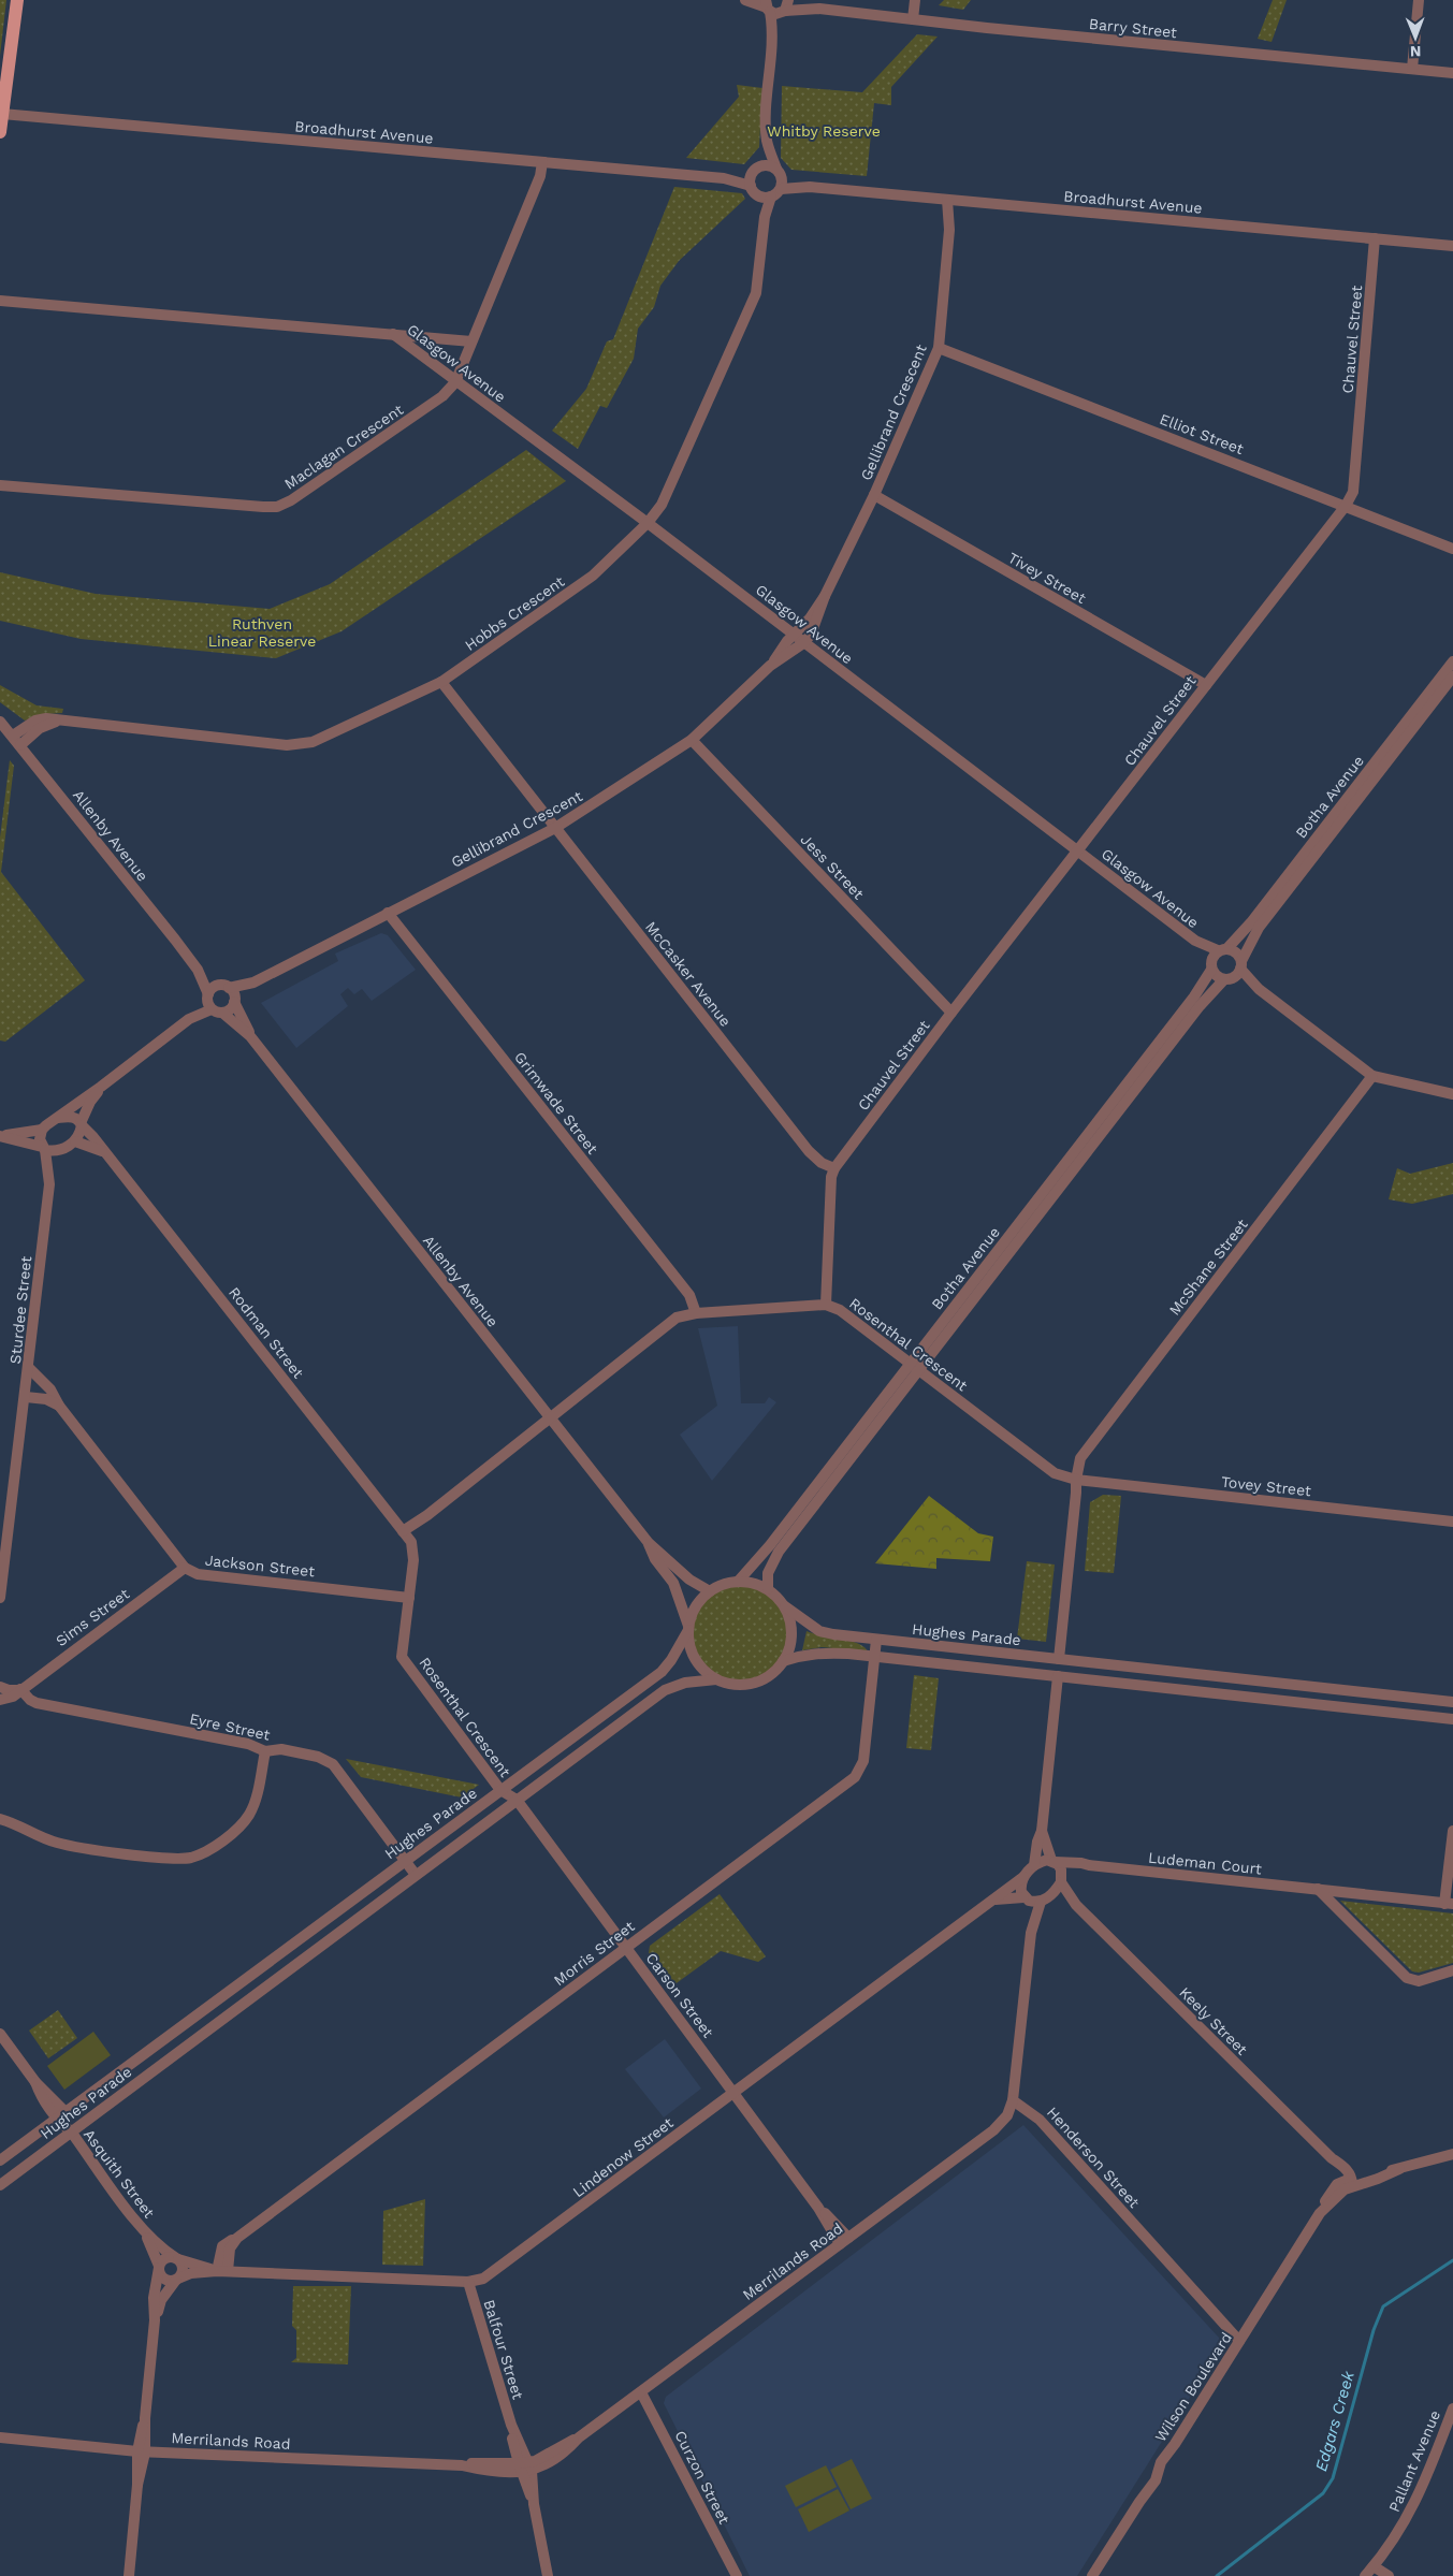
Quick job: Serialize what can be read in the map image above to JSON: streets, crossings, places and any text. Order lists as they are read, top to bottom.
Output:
{
  "streets": {
    "street": [
      "Barry Street",
      "Broadhurst Avenue",
      "Chauvel Street",
      "Glasgow Avenue",
      "Gellibrand Crescent",
      "Elliot Street",
      "Maclagan Crescent",
      "Tivey Street",
      "Hobbs Crescent",
      "Botha Avenue",
      "Allenby Avenue",
      "Jess Street",
      "McCasker Avenue",
      "Grimwade Street",
      "McShane Street",
      "Sturdee Street",
      "Rodman Street",
      "Rosenthal Crescent",
      "Tovey Street",
      "Jackson Street",
      "Sims Street",
      "Hughes Parade",
      "Eyre Street",
      "Ludeman Court",
      "Morris Street",
      "Carson Street",
      "Keely Street",
      "Lindenow Street",
      "Henderson Street",
      "Asquith Street",
      "Merrilands Road",
      "Balfour Street",
      "Wilson Boulevard",
      "Pallant Avenue",
      "Curzon Street"
    ]
  },
  "crossings": [
    ["Broadhurst Avenue", "Chauvel Street"],
    ["Broadhurst Avenue", "Gellibrand Crescent"],
    ["Broadhurst Avenue", "Maclagan Crescent"],
    ["Broadhurst Avenue", "Hobbs Crescent"],
    ["Chauvel Street", "Glasgow Avenue"],
    ["Chauvel Street", "Elliot Street"],
    ["Chauvel Street", "Tivey Street"],
    ["Chauvel Street", "Jess Street"],
    ["Chauvel Street", "McCasker Avenue"],
    ["Glasgow Avenue", "Gellibrand Crescent"],
    ["Glasgow Avenue", "Maclagan Crescent"],
    ["Glasgow Avenue", "Hobbs Crescent"],
    ["Glasgow Avenue", "Botha Avenue"],
    ["Gellibrand Crescent", "Elliot Street"],
    ["Gellibrand Crescent", "Tivey Street"],
    ["Gellibrand Crescent", "Allenby Avenue"],
    ["Gellibrand Crescent", "Jess Street"],
    ["Gellibrand Crescent", "McCasker Avenue"],
    ["Gellibrand Crescent", "Grimwade Street"],
    ["Hobbs Crescent", "Allenby Avenue"],
    ["Hobbs Crescent", "McCasker Avenue"],
    ["Botha Avenue", "Allenby Avenue"],
    ["Botha Avenue", "Rosenthal Crescent"],
    ["Botha Avenue", "Hughes Parade"],
    ["Allenby Avenue", "Rosenthal Crescent"],
    ["Allenby Avenue", "Hughes Parade"],
    ["Grimwade Street", "Rosenthal Crescent"],
    ["McShane Street", "Rosenthal Crescent"],
    ["McShane Street", "Tovey Street"],
    ["Sturdee Street", "Rodman Street"],
    ["Sturdee Street", "Jackson Street"],
    ["Rodman Street", "Rosenthal Crescent"],
    ["Rosenthal Crescent", "Tovey Street"],
    ["Rosenthal Crescent", "Jackson Street"],
    ["Rosenthal Crescent", "Hughes Parade"],
    ["Jackson Street", "Sims Street"],
    ["Sims Street", "Eyre Street"],
    ["Hughes Parade", "Eyre Street"],
    ["Hughes Parade", "Morris Street"],
    ["Hughes Parade", "Carson Street"],
    ["Hughes Parade", "Asquith Street"],
    ["Ludeman Court", "Keely Street"],
    ["Ludeman Court", "Lindenow Street"],
    ["Morris Street", "Carson Street"],
    ["Morris Street", "Lindenow Street"],
    ["Carson Street", "Lindenow Street"],
    ["Carson Street", "Merrilands Road"],
    ["Keely Street", "Lindenow Street"],
    ["Keely Street", "Wilson Boulevard"],
    ["Lindenow Street", "Asquith Street"],
    ["Lindenow Street", "Balfour Street"],
    ["Henderson Street", "Merrilands Road"],
    ["Henderson Street", "Wilson Boulevard"],
    ["Merrilands Road", "Balfour Street"],
    ["Merrilands Road", "Curzon Street"]
  ],
  "water": ["Edgars Creek"],
  "parks": ["Whitby Reserve", "Ruthven Linear Reserve"],
  "north": "bottom"
}
